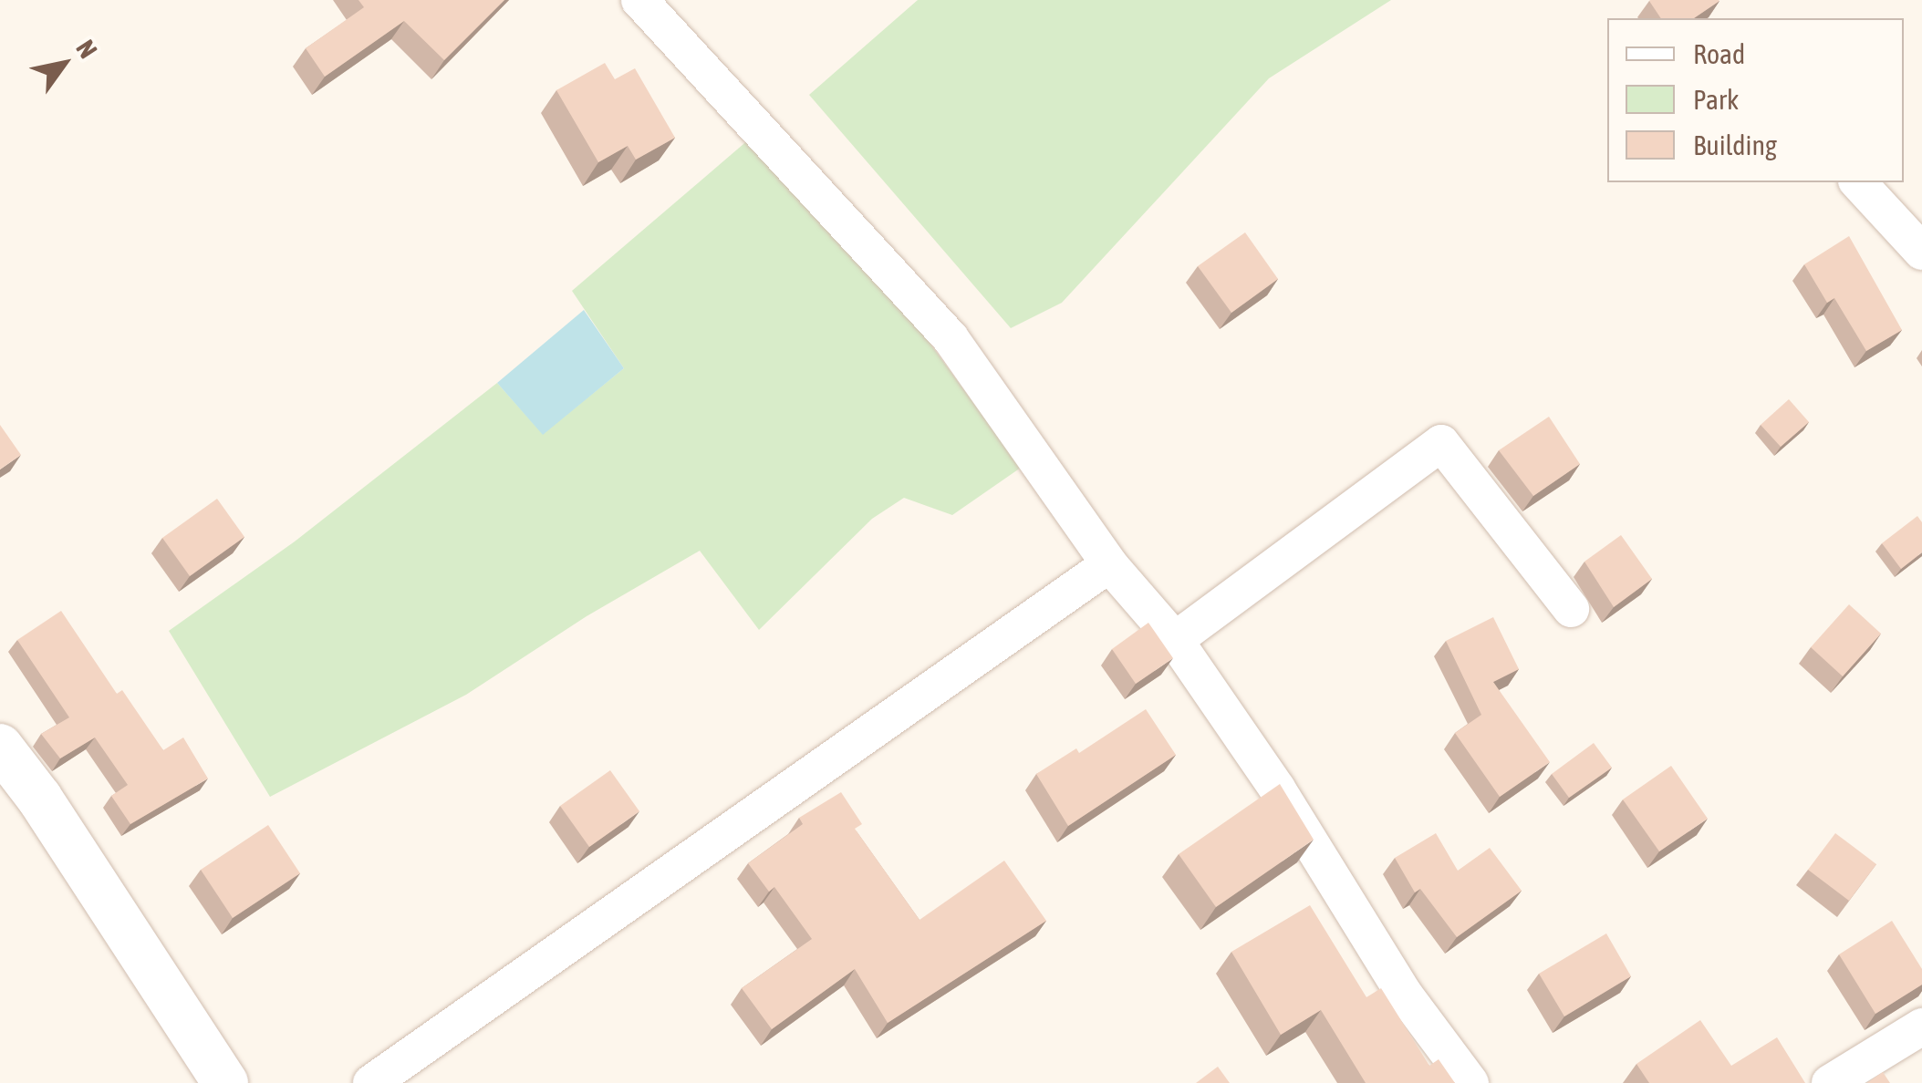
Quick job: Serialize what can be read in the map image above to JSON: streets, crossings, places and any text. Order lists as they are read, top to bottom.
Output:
{
  "legend": ["Road", "Park", "Building"],
  "north": "top right"
}
